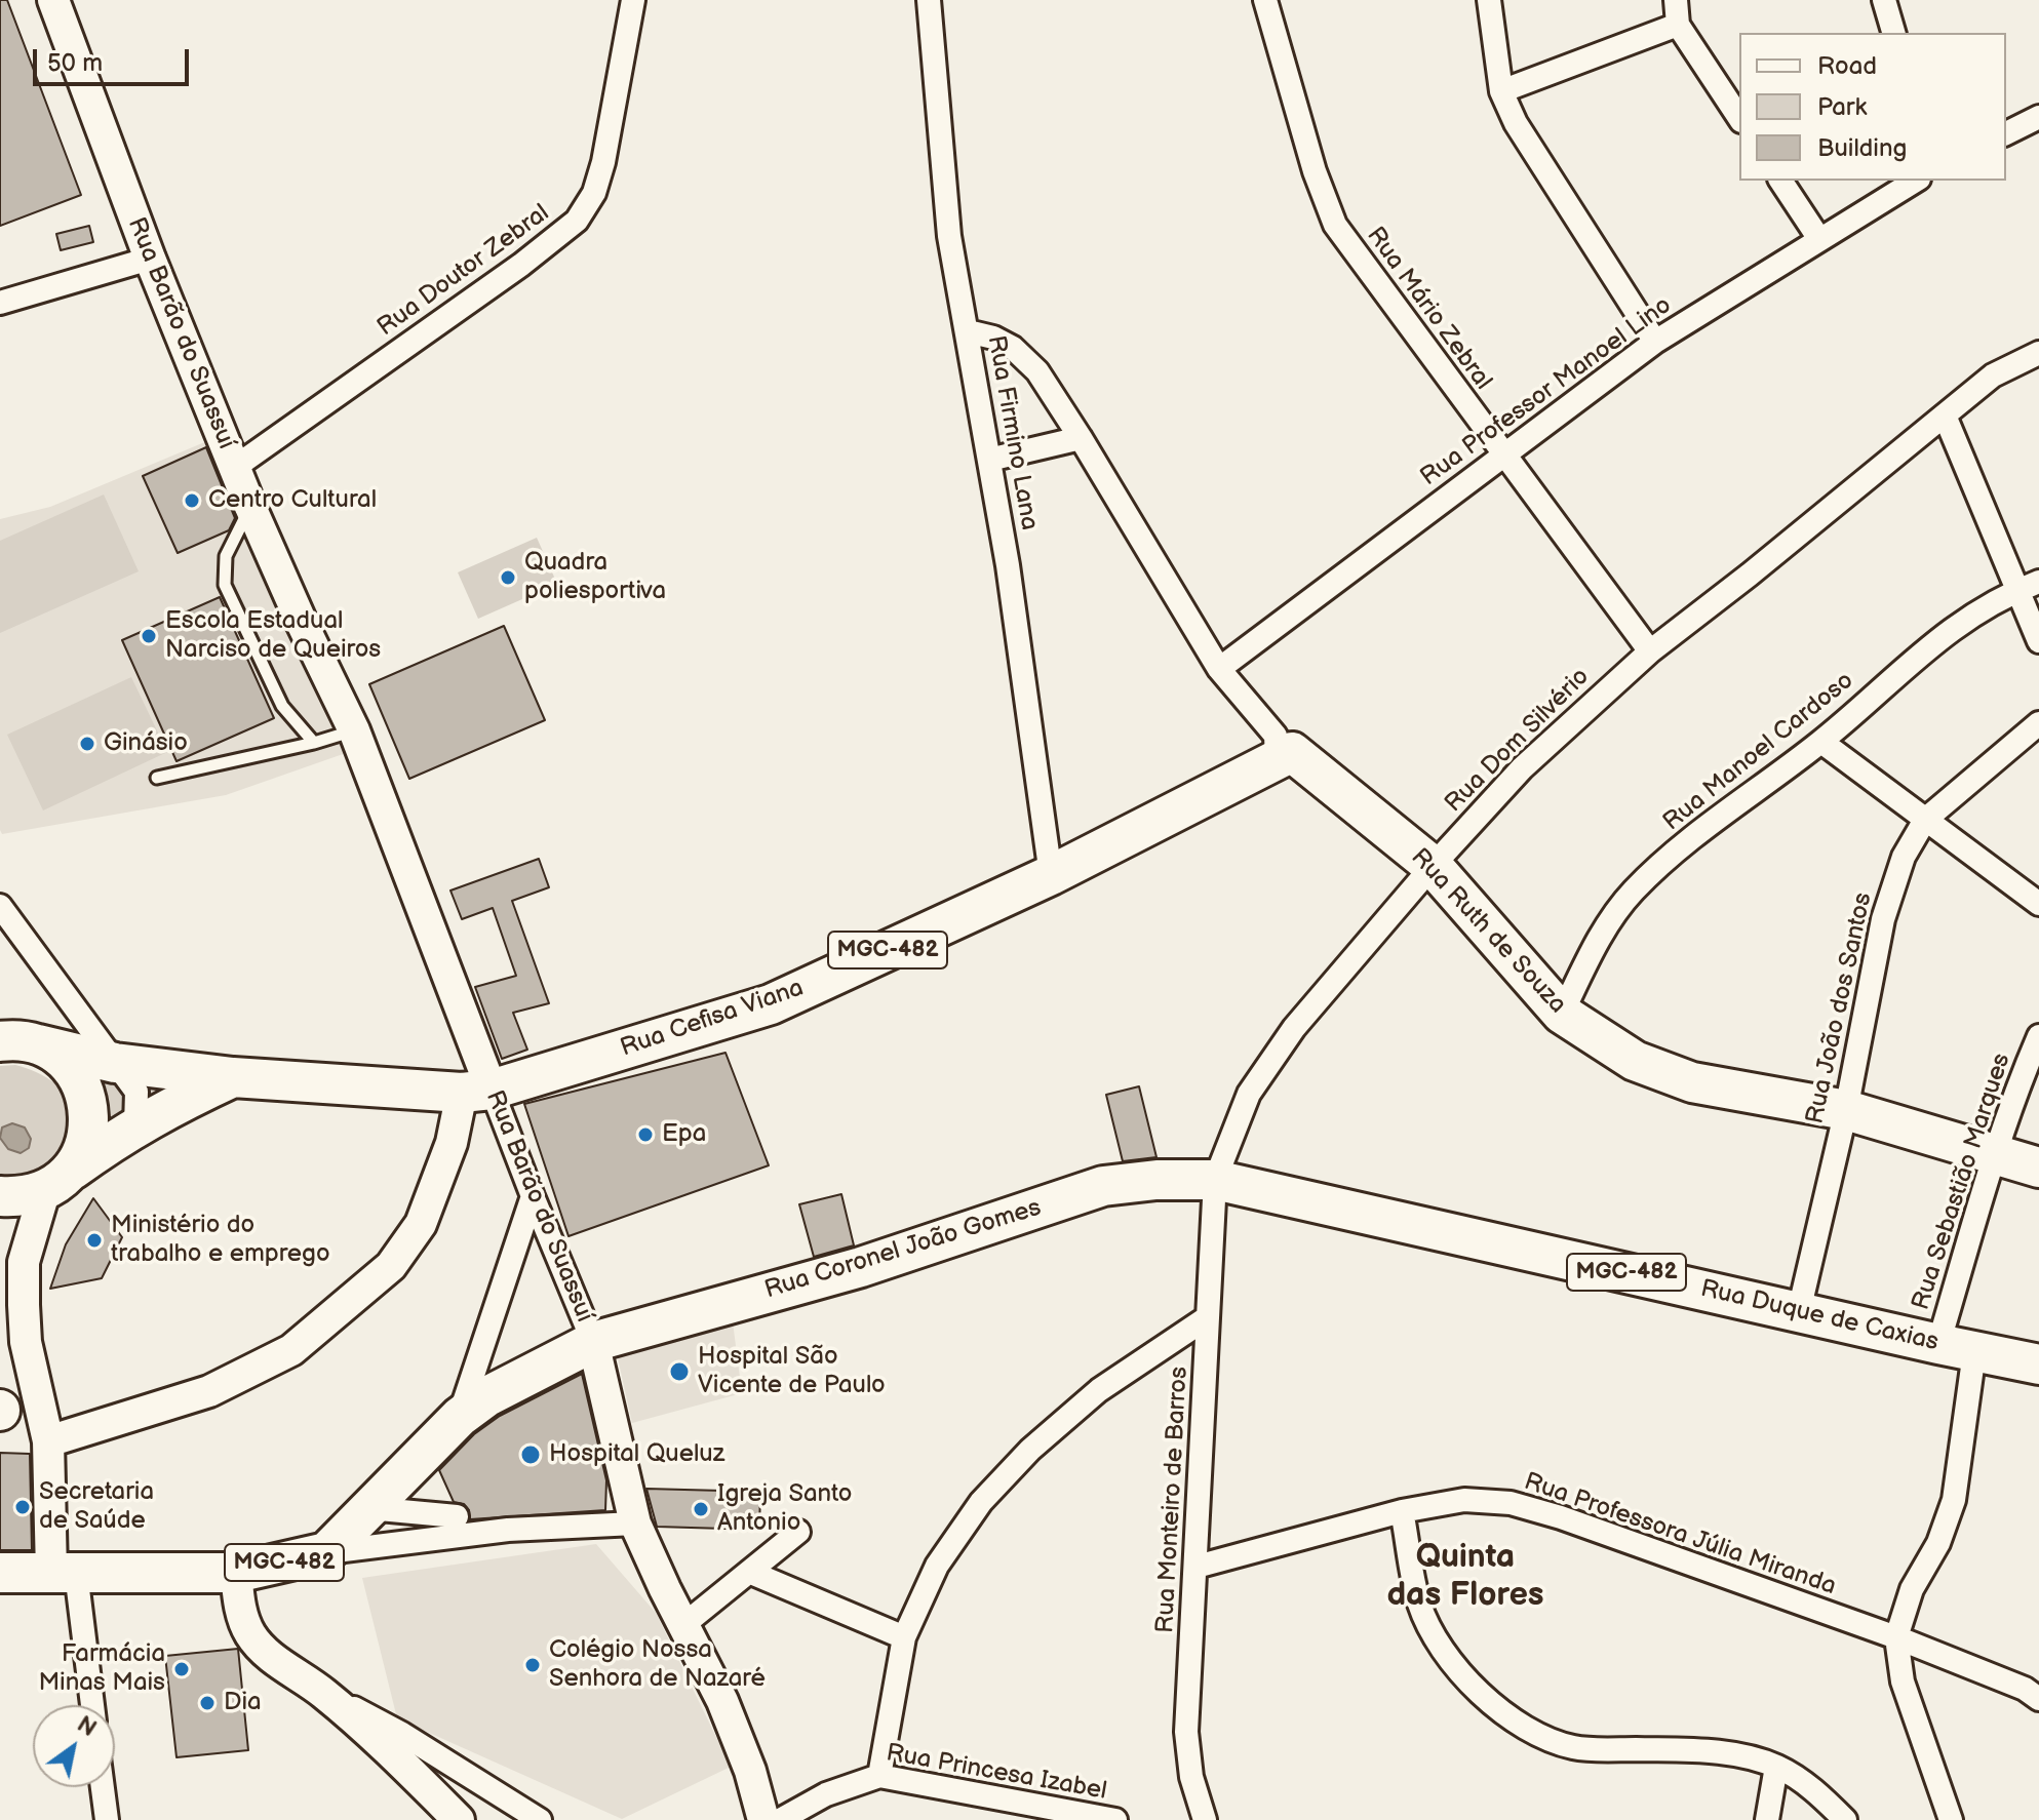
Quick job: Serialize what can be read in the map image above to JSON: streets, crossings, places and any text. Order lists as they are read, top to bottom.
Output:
{
  "streets": {
    "highway": [
      "Rua Ruth de Souza",
      "MGC-482",
      "Rua Cefisa Viana",
      "Rua Coronel João Gomes",
      "Rua Duque de Caxias"
    ],
    "street": [
      "Rua Doutor Zebral",
      "Rua Mário Zebral",
      "Rua Barão do Suassuí",
      "Rua Professor Manoel Lino",
      "Rua Firmino Lana",
      "Rua Dom Silvério",
      "Rua Manoel Cardoso",
      "Rua João dos Santos",
      "Rua Sebastião Marques",
      "Rua Monteiro de Barros",
      "Rua Professora Júlia Miranda",
      "Rua Princesa Izabel"
    ]
  },
  "crossings": [
    ["Rua Doutor Zebral", "Rua Barão do Suassuí"],
    ["Rua Mário Zebral", "Rua Professor Manoel Lino"],
    ["Rua Mário Zebral", "Rua Dom Silvério"],
    ["Rua Barão do Suassuí", "MGC-482"],
    ["Rua Barão do Suassuí", "Rua Cefisa Viana"],
    ["Rua Barão do Suassuí", "Rua Coronel João Gomes"],
    ["Rua Firmino Lana", "Rua Cefisa Viana"],
    ["Rua Dom Silvério", "Rua Ruth de Souza"],
    ["Rua Dom Silvério", "Rua Coronel João Gomes"],
    ["Rua Dom Silvério", "Rua Duque de Caxias"],
    ["Rua Dom Silvério", "Rua Monteiro de Barros"],
    ["Rua Manoel Cardoso", "Rua Ruth de Souza"],
    ["Rua Ruth de Souza", "Rua João dos Santos"],
    ["Rua Ruth de Souza", "Rua Cefisa Viana"],
    ["Rua Ruth de Souza", "Rua Sebastião Marques"],
    ["MGC-482", "Rua Cefisa Viana"],
    ["MGC-482", "Rua Coronel João Gomes"],
    ["Rua João dos Santos", "Rua Duque de Caxias"],
    ["Rua Sebastião Marques", "Rua Duque de Caxias"],
    ["Rua Sebastião Marques", "Rua Professora Júlia Miranda"],
    ["Rua Coronel João Gomes", "Rua Duque de Caxias"],
    ["Rua Coronel João Gomes", "Rua Monteiro de Barros"],
    ["Rua Duque de Caxias", "Rua Monteiro de Barros"],
    ["Rua Monteiro de Barros", "Rua Professora Júlia Miranda"]
  ],
  "districts": ["Quinta das Flores"],
  "places": [
    "Centro Cultural",
    "Quadra poliesportiva",
    "Escola Estadual Narciso de Queiros",
    "Ginásio",
    "Epa",
    "Ministério do trabalho e emprego",
    "Hospital São Vicente de Paulo",
    "Hospital Queluz",
    "Secretaria de Saúde",
    "Igreja Santo Antonio",
    "Colégio Nossa Senhora de Nazaré",
    "Farmácia Minas Mais",
    "Dia"
  ],
  "legend": ["Road", "Park", "Building"],
  "scale_bar": "50 m",
  "north": "top right"
}
